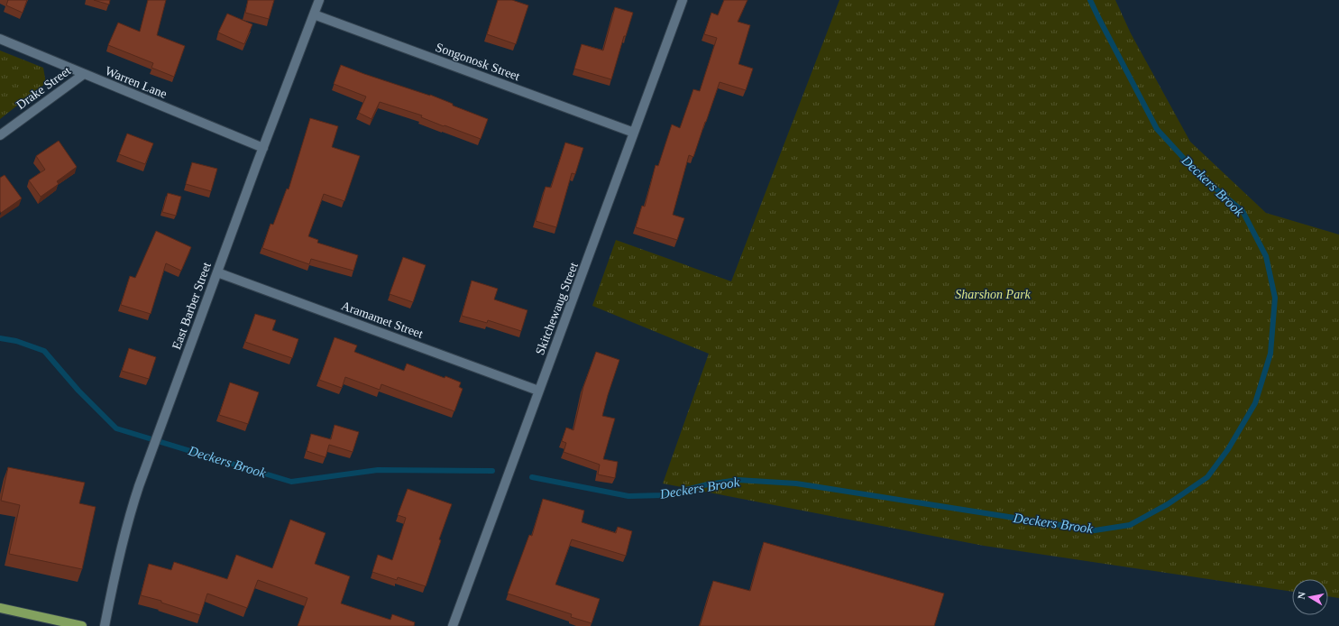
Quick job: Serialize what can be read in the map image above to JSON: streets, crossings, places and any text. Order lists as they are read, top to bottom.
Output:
{
  "streets": {
    "street": [
      "Songonosk Street",
      "Warren Lane",
      "Drake Street",
      "East Barber Street",
      "Skitchewaug Street",
      "Aramamet Street"
    ]
  },
  "crossings": [
    ["Songonosk Street", "East Barber Street"],
    ["Songonosk Street", "Skitchewaug Street"],
    ["Warren Lane", "Drake Street"],
    ["Warren Lane", "East Barber Street"],
    ["East Barber Street", "Aramamet Street"],
    ["Skitchewaug Street", "Aramamet Street"]
  ],
  "water": ["Deckers Brook"],
  "parks": ["Sharshon Park"],
  "north": "left"
}
